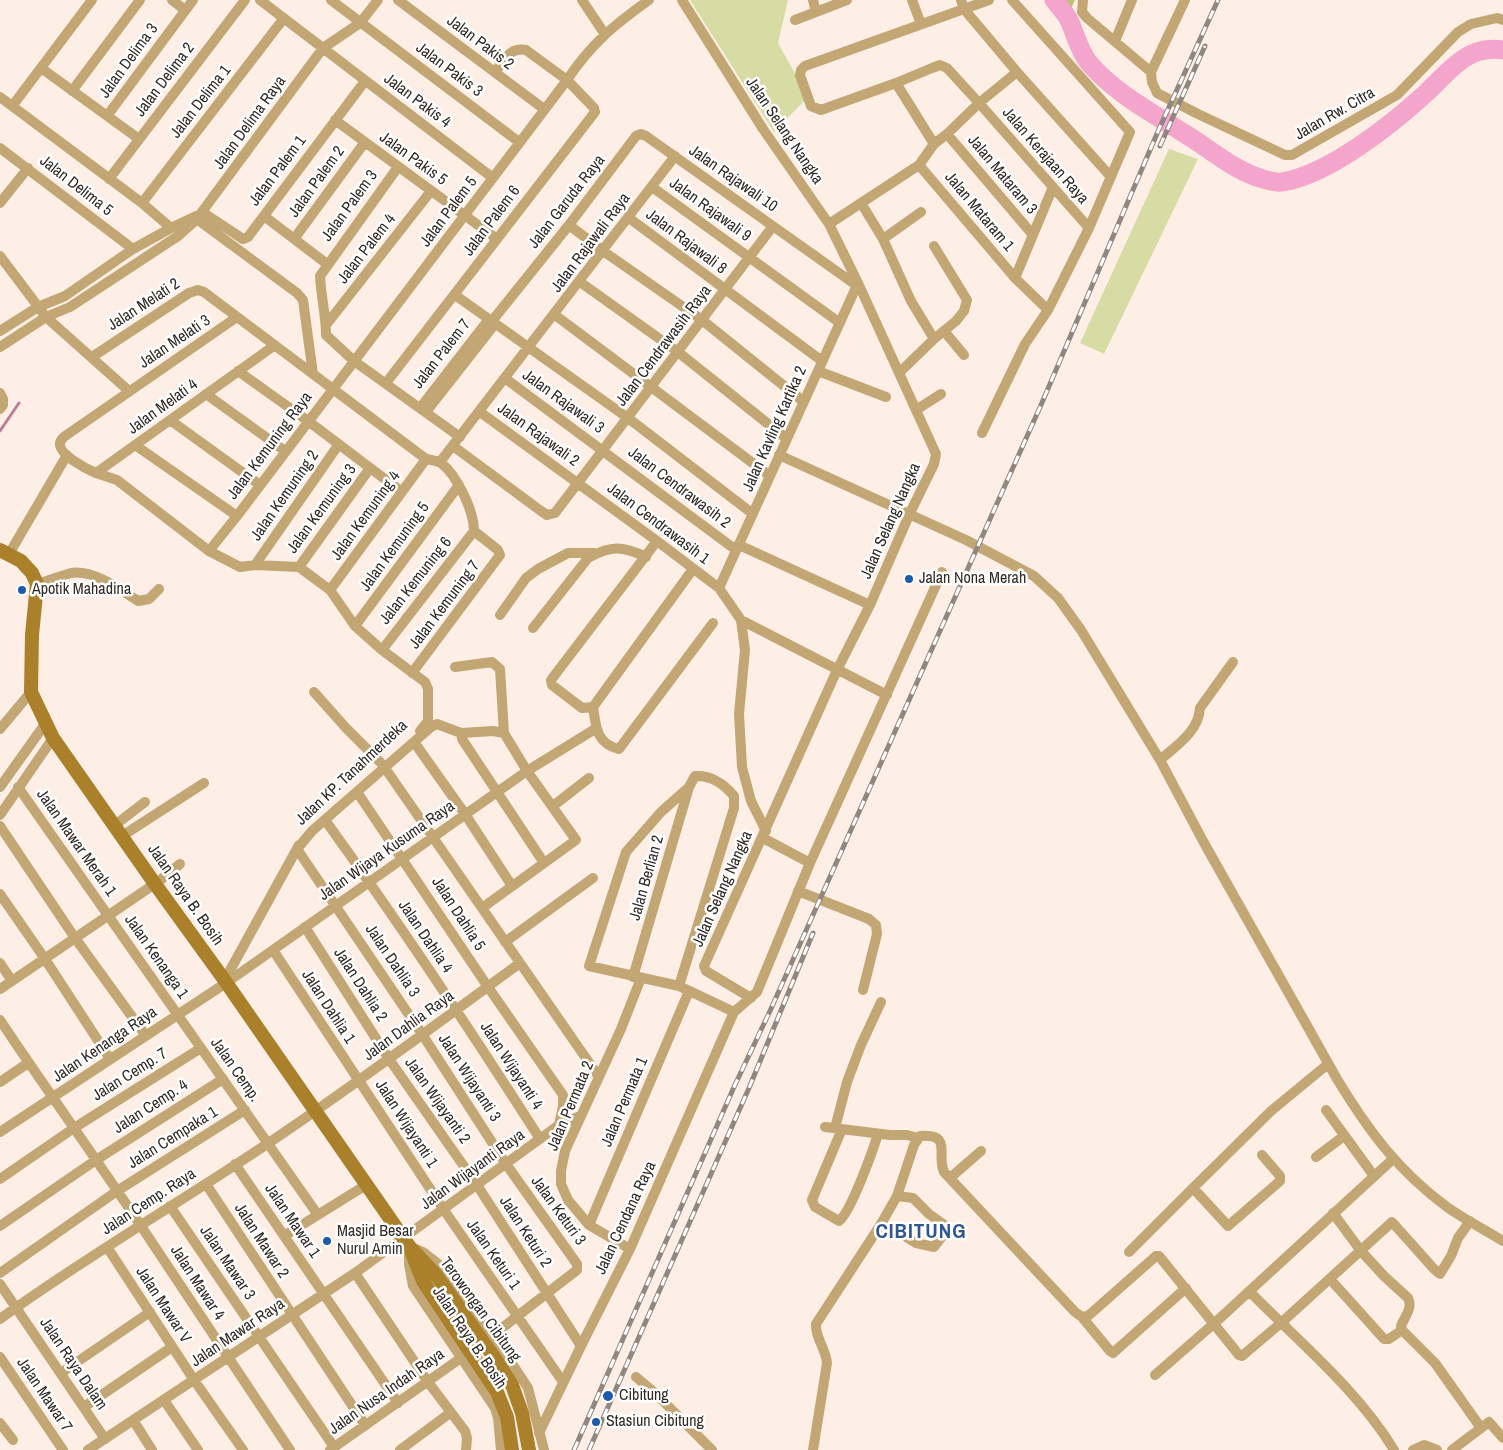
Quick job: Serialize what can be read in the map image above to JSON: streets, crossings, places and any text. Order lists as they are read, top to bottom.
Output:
{
  "streets": {
    "main road": ["Jalan Raya B. Bosih", "Terowongan Cibitung"],
    "street": [
      "Jalan Pakis 2",
      "Jalan Delima 3",
      "Jalan Pakis 3",
      "Jalan Delima 2",
      "Jalan Pakis 4",
      "Jalan Delima 1",
      "Jalan Rw. Citra",
      "Jalan Delima Raya",
      "Jalan Selang Nangka",
      "Jalan Kerajaan Raya",
      "Jalan Pakis 5",
      "Jalan Palem 1",
      "Jalan Mataram 3",
      "Jalan Rajawali 10",
      "Jalan Palem 2",
      "Jalan Delima 5",
      "Jalan Garuda Raya",
      "Jalan Palem 3",
      "Jalan Rajawali 9",
      "Jalan Palem 5",
      "Jalan Mataram 1",
      "Jalan Palem 6",
      "Jalan Rajawali 8",
      "Jalan Rajawali Raya",
      "Jalan Palem 4",
      "Jalan Melati 2",
      "Jalan Melati 3",
      "Jalan Cendrawasih Raya",
      "Jalan Palem 7",
      "Jalan Rajawali 3",
      "Jalan Melati 4",
      "Jalan Kavling Kartika 2",
      "Jalan Rajawali 2",
      "Jalan Kemuning Raya",
      "Jalan Cendrawasih 2",
      "Jalan Kemuning 2",
      "Jalan Kemuning 3",
      "Jalan Kemuning 4",
      "Jalan Cendrawasih 1",
      "Jalan Kemuning 5",
      "Jalan Kemuning 6",
      "Jalan Kemuning 7",
      "Jalan KP. Tanahmerdeka",
      "Jalan Mawar Merah 1",
      "Jalan Wijaya Kusuma Raya",
      "Jalan Berlian 2",
      "Jalan Dahlia 5",
      "Jalan Dahlia 4",
      "Jalan Kenanga 1",
      "Jalan Dahlia 3",
      "Jalan Dahlia 2",
      "Jalan Dahlia 1",
      "Jalan Dahlia Raya",
      "Jalan Kenanga Raya",
      "Jalan Wijayanti 4",
      "Jalan Cemp.",
      "Jalan Cemp. 7",
      "Jalan Wijayanti 3",
      "Jalan Wijayanti 2",
      "Jalan Permata 1",
      "Jalan Permata 2",
      "Jalan Cemp. 4",
      "Jalan Wijayanti 1",
      "Jalan Cempaka 1",
      "Jalan Wijayanti Raya",
      "Jalan Cemp. Raya",
      "Jalan Keturi 3",
      "Jalan Cendana Raya",
      "Jalan Mawar 1",
      "Jalan Keturi 2",
      "Jalan Mawar 2",
      "Jalan Keturi 1",
      "Jalan Mawar 3",
      "Jalan Mawar 4",
      "Jalan Mawar V",
      "Jalan Mawar Raya",
      "Jalan Raya Dalam",
      "Jalan Nusa Indah Raya",
      "Jalan Mawar 7"
    ]
  },
  "crossings": [
    ["Jalan Pakis 2", "Jalan Palem 5"],
    ["Jalan Pakis 3", "Jalan Delima Raya"],
    ["Jalan Pakis 3", "Jalan Palem 5"],
    ["Jalan Pakis 4", "Jalan Delima 1"],
    ["Jalan Pakis 4", "Jalan Delima Raya"],
    ["Jalan Pakis 4", "Jalan Palem 1"],
    ["Jalan Pakis 4", "Jalan Palem 5"],
    ["Jalan Delima Raya", "Jalan Palem 1"],
    ["Jalan Selang Nangka", "Jalan Rajawali 10"],
    ["Jalan Selang Nangka", "Jalan Kavling Kartika 2"],
    ["Jalan Selang Nangka", "Jalan Cendrawasih 2"],
    ["Jalan Pakis 5", "Jalan Palem 1"],
    ["Jalan Pakis 5", "Jalan Palem 2"],
    ["Jalan Pakis 5", "Jalan Palem 3"],
    ["Jalan Pakis 5", "Jalan Palem 5"],
    ["Jalan Pakis 5", "Jalan Palem 6"],
    ["Jalan Pakis 5", "Jalan Palem 4"],
    ["Jalan Rajawali 10", "Jalan Garuda Raya"],
    ["Jalan Rajawali 10", "Jalan Rajawali Raya"],
    ["Jalan Rajawali 10", "Jalan Cendrawasih Raya"],
    ["Jalan Rajawali 10", "Jalan Kavling Kartika 2"],
    ["Jalan Garuda Raya", "Jalan Rajawali Raya"],
    ["Jalan Garuda Raya", "Jalan Palem 7"],
    ["Jalan Rajawali 9", "Jalan Rajawali Raya"],
    ["Jalan Rajawali 9", "Jalan Cendrawasih Raya"],
    ["Jalan Rajawali 9", "Jalan Kavling Kartika 2"],
    ["Jalan Palem 5", "Jalan Palem 6"],
    ["Jalan Palem 5", "Jalan Kemuning Raya"],
    ["Jalan Rajawali 8", "Jalan Rajawali Raya"],
    ["Jalan Rajawali 8", "Jalan Cendrawasih Raya"],
    ["Jalan Rajawali 8", "Jalan Kavling Kartika 2"],
    ["Jalan Rajawali Raya", "Jalan Cendrawasih Raya"],
    ["Jalan Rajawali Raya", "Jalan Rajawali 3"],
    ["Jalan Rajawali Raya", "Jalan Rajawali 2"],
    ["Jalan Rajawali Raya", "Jalan Kemuning Raya"],
    ["Jalan Melati 2", "Jalan Melati 3"],
    ["Jalan Cendrawasih Raya", "Jalan Rajawali 3"],
    ["Jalan Cendrawasih Raya", "Jalan Rajawali 2"],
    ["Jalan Cendrawasih Raya", "Jalan Cendrawasih 2"],
    ["Jalan Cendrawasih Raya", "Jalan Cendrawasih 1"],
    ["Jalan Rajawali 3", "Jalan Cendrawasih 2"],
    ["Jalan Kavling Kartika 2", "Jalan Cendrawasih 2"],
    ["Jalan Kavling Kartika 2", "Jalan Cendrawasih 1"],
    ["Jalan Rajawali 2", "Jalan Cendrawasih 1"],
    ["Jalan Kemuning Raya", "Jalan Kemuning 4"],
    ["Jalan Kemuning 6", "Jalan Kemuning 7"],
    ["Jalan KP. Tanahmerdeka", "Jalan Wijaya Kusuma Raya"],
    ["Jalan KP. Tanahmerdeka", "Jalan Raya B. Bosih"],
    ["Jalan KP. Tanahmerdeka", "Jalan Dahlia 3"],
    ["Jalan KP. Tanahmerdeka", "Jalan Kenanga Raya"],
    ["Jalan Mawar Merah 1", "Jalan Kenanga 1"],
    ["Jalan Wijaya Kusuma Raya", "Jalan Raya B. Bosih"],
    ["Jalan Wijaya Kusuma Raya", "Jalan Dahlia 5"],
    ["Jalan Wijaya Kusuma Raya", "Jalan Dahlia 4"],
    ["Jalan Wijaya Kusuma Raya", "Jalan Dahlia 3"],
    ["Jalan Wijaya Kusuma Raya", "Jalan Dahlia 2"],
    ["Jalan Wijaya Kusuma Raya", "Jalan Dahlia 1"],
    ["Jalan Wijaya Kusuma Raya", "Jalan Kenanga Raya"],
    ["Jalan Berlian 2", "Jalan Permata 2"],
    ["Jalan Raya B. Bosih", "Jalan Dahlia Raya"],
    ["Jalan Raya B. Bosih", "Jalan Kenanga Raya"],
    ["Jalan Raya B. Bosih", "Jalan Wijayanti Raya"],
    ["Jalan Raya B. Bosih", "Jalan Cemp. Raya"],
    ["Jalan Raya B. Bosih", "Jalan Cendana Raya"],
    ["Jalan Raya B. Bosih", "Terowongan Cibitung"],
    ["Jalan Raya B. Bosih", "Jalan Mawar Raya"],
    ["Jalan Raya B. Bosih", "Jalan Nusa Indah Raya"],
    ["Jalan Dahlia 5", "Jalan Dahlia Raya"],
    ["Jalan Dahlia 5", "Jalan Wijayanti Raya"],
    ["Jalan Dahlia 4", "Jalan Dahlia Raya"],
    ["Jalan Dahlia 4", "Jalan Wijayanti 4"],
    ["Jalan Kenanga 1", "Jalan Kenanga Raya"],
    ["Jalan Kenanga 1", "Jalan Cemp."],
    ["Jalan Dahlia 3", "Jalan Dahlia Raya"],
    ["Jalan Dahlia 3", "Jalan Wijayanti 3"],
    ["Jalan Dahlia 2", "Jalan Dahlia Raya"],
    ["Jalan Dahlia 2", "Jalan Wijayanti 2"],
    ["Jalan Dahlia 1", "Jalan Dahlia Raya"],
    ["Jalan Dahlia 1", "Jalan Wijayanti 1"],
    ["Jalan Dahlia Raya", "Jalan Wijayanti 4"],
    ["Jalan Dahlia Raya", "Jalan Wijayanti 3"],
    ["Jalan Dahlia Raya", "Jalan Wijayanti 2"],
    ["Jalan Dahlia Raya", "Jalan Wijayanti 1"],
    ["Jalan Dahlia Raya", "Jalan Cemp. Raya"],
    ["Jalan Kenanga Raya", "Jalan Cemp."],
    ["Jalan Kenanga Raya", "Jalan Mawar 4"],
    ["Jalan Wijayanti 4", "Jalan Wijayanti Raya"],
    ["Jalan Cemp.", "Jalan Cemp. 7"],
    ["Jalan Cemp.", "Jalan Cemp. 4"],
    ["Jalan Cemp.", "Jalan Cempaka 1"],
    ["Jalan Cemp.", "Jalan Cemp. Raya"],
    ["Jalan Cemp. 7", "Jalan Mawar 4"],
    ["Jalan Wijayanti 3", "Jalan Wijayanti Raya"],
    ["Jalan Wijayanti 3", "Jalan Keturi 3"],
    ["Jalan Wijayanti 2", "Jalan Wijayanti Raya"],
    ["Jalan Wijayanti 2", "Jalan Keturi 2"],
    ["Jalan Permata 1", "Jalan Permata 2"],
    ["Jalan Permata 2", "Jalan Wijayanti Raya"],
    ["Jalan Permata 2", "Jalan Cendana Raya"],
    ["Jalan Cemp. 4", "Jalan Mawar 4"],
    ["Jalan Wijayanti 1", "Jalan Wijayanti Raya"],
    ["Jalan Wijayanti 1", "Jalan Keturi 1"],
    ["Jalan Cempaka 1", "Jalan Mawar 4"],
    ["Jalan Wijayanti Raya", "Jalan Keturi 3"],
    ["Jalan Wijayanti Raya", "Jalan Keturi 2"],
    ["Jalan Wijayanti Raya", "Jalan Keturi 1"],
    ["Jalan Wijayanti Raya", "Terowongan Cibitung"],
    ["Jalan Wijayanti Raya", "Jalan Mawar Raya"],
    ["Jalan Cemp. Raya", "Jalan Mawar 1"],
    ["Jalan Cemp. Raya", "Jalan Mawar 2"],
    ["Jalan Cemp. Raya", "Jalan Mawar 3"],
    ["Jalan Cemp. Raya", "Jalan Mawar 4"],
    ["Jalan Cemp. Raya", "Jalan Mawar V"],
    ["Jalan Cemp. Raya", "Jalan Raya Dalam"],
    ["Jalan Keturi 3", "Jalan Keturi 2"],
    ["Jalan Cendana Raya", "Jalan Keturi 2"],
    ["Jalan Cendana Raya", "Jalan Keturi 1"],
    ["Jalan Mawar 1", "Jalan Mawar Raya"],
    ["Jalan Mawar 1", "Jalan Nusa Indah Raya"],
    ["Jalan Mawar 2", "Jalan Mawar Raya"],
    ["Jalan Mawar 2", "Jalan Nusa Indah Raya"],
    ["Jalan Mawar 3", "Jalan Mawar Raya"],
    ["Jalan Mawar 3", "Jalan Nusa Indah Raya"],
    ["Jalan Mawar 4", "Jalan Mawar Raya"],
    ["Jalan Mawar V", "Jalan Mawar Raya"],
    ["Terowongan Cibitung", "Jalan Mawar Raya"],
    ["Jalan Mawar Raya", "Jalan Raya Dalam"]
  ],
  "districts": ["CIBITUNG"],
  "places": [
    "Jalan Nona Merah",
    "Apotik Mahadina",
    "Masjid Besar Nurul Amin",
    "Cibitung",
    "Stasiun Cibitung"
  ]
}
